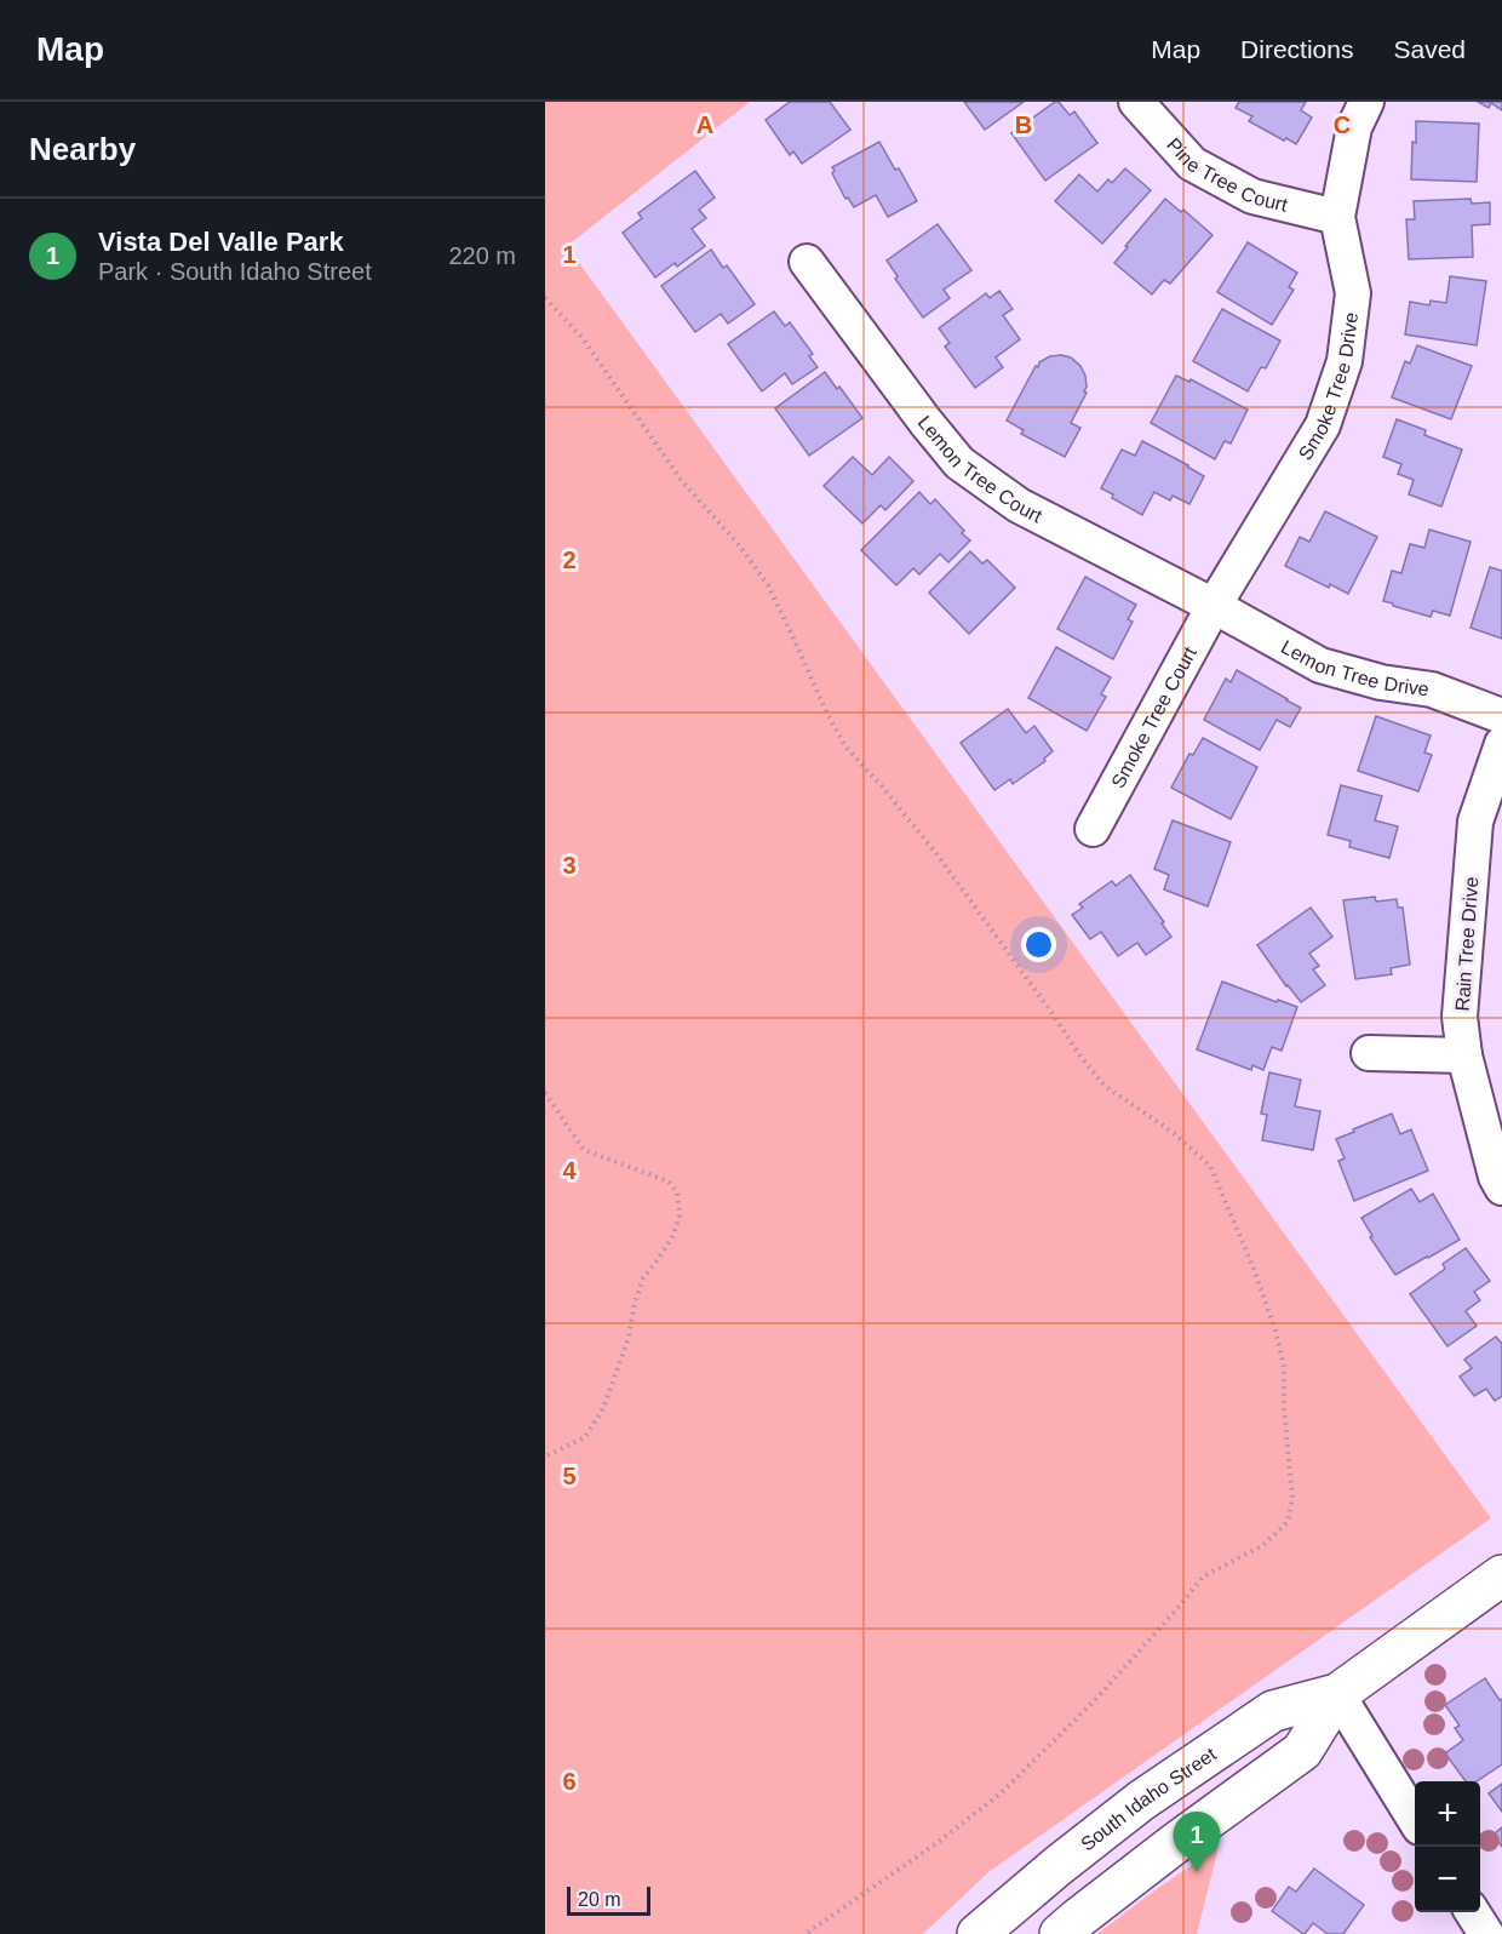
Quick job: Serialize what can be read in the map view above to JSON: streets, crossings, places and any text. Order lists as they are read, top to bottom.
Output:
{
  "streets": {
    "main road": ["South Idaho Street"],
    "street": [
      "Pine Tree Court",
      "Smoke Tree Drive",
      "Lemon Tree Court",
      "Lemon Tree Drive",
      "Smoke Tree Court",
      "Rain Tree Drive"
    ]
  },
  "crossings": [
    ["Pine Tree Court", "Smoke Tree Drive"],
    ["Smoke Tree Drive", "Lemon Tree Court"],
    ["Smoke Tree Drive", "Lemon Tree Drive"],
    ["Smoke Tree Drive", "Smoke Tree Court"],
    ["Lemon Tree Court", "Lemon Tree Drive"],
    ["Lemon Tree Court", "Smoke Tree Court"],
    ["Lemon Tree Drive", "Smoke Tree Court"]
  ],
  "scale_bar": "20 m",
  "page": {
    "header": "Map",
    "nav": ["Map", "Directions", "Saved"],
    "heading": "Nearby",
    "list": [
      {
        "mark": "1",
        "name": "Vista Del Valle Park",
        "note": "Park · South Idaho Street",
        "value": "220 m"
      }
    ],
    "map_buttons": ["+", "−"],
    "pins": "1",
    "scale": "20 m"
  },
  "grid": {
    "columns": ["A", "B", "C"],
    "rows": [
      "1",
      "2",
      "3",
      "4",
      "5",
      "6"
    ]
  }
}
